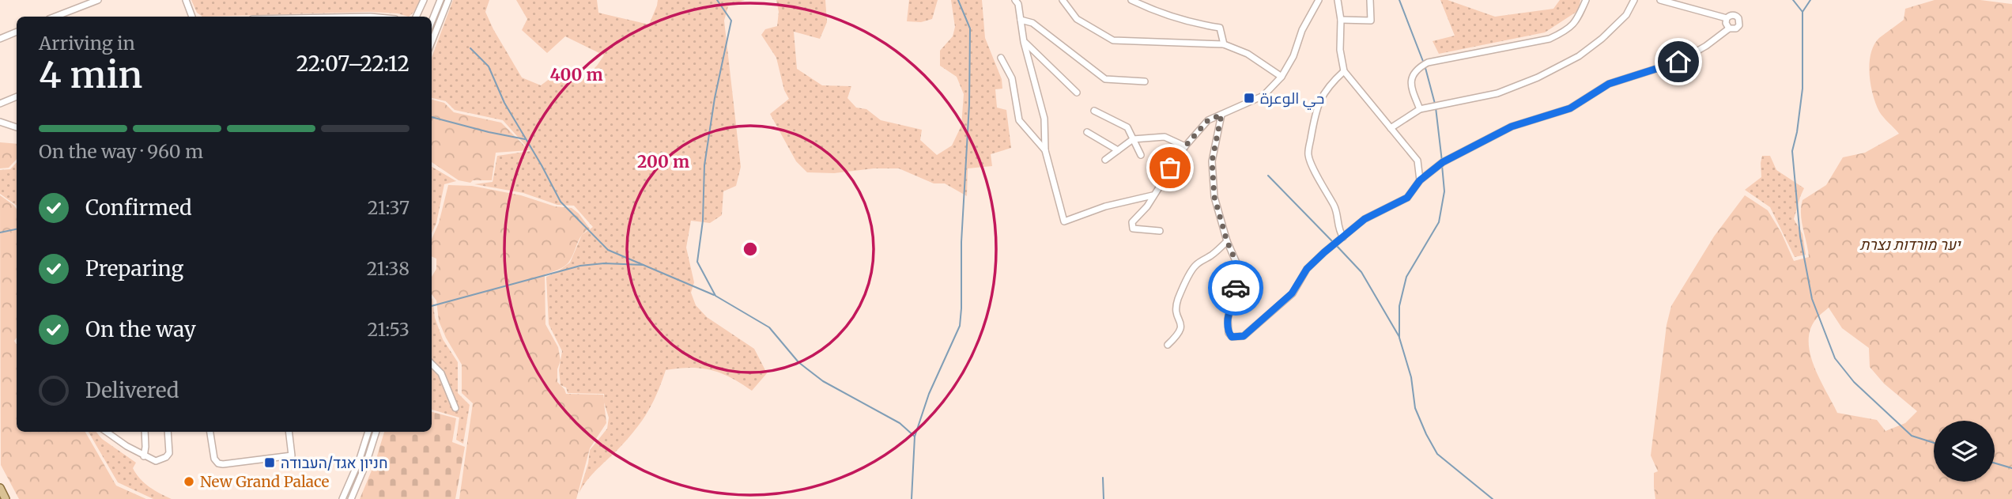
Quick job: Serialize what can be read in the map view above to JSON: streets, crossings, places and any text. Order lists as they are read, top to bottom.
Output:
{
  "parks": ["יער מורדות נצרת"],
  "places": {
    "transit": ["حي الوعرة", "חניון אגד/העבודה"],
    "other": ["New Grand Palace"]
  },
  "page": {
    "heading": ["4 min", "Arriving in", "22:07–22:12"],
    "bar": "On the way · 960 m",
    "list": [
      ["Confirmed", "21:37"],
      ["Preparing", "21:38"],
      ["On the way", "21:53"],
      "Delivered"
    ]
  },
  "rings": ["400 m", "200 m"]
}
